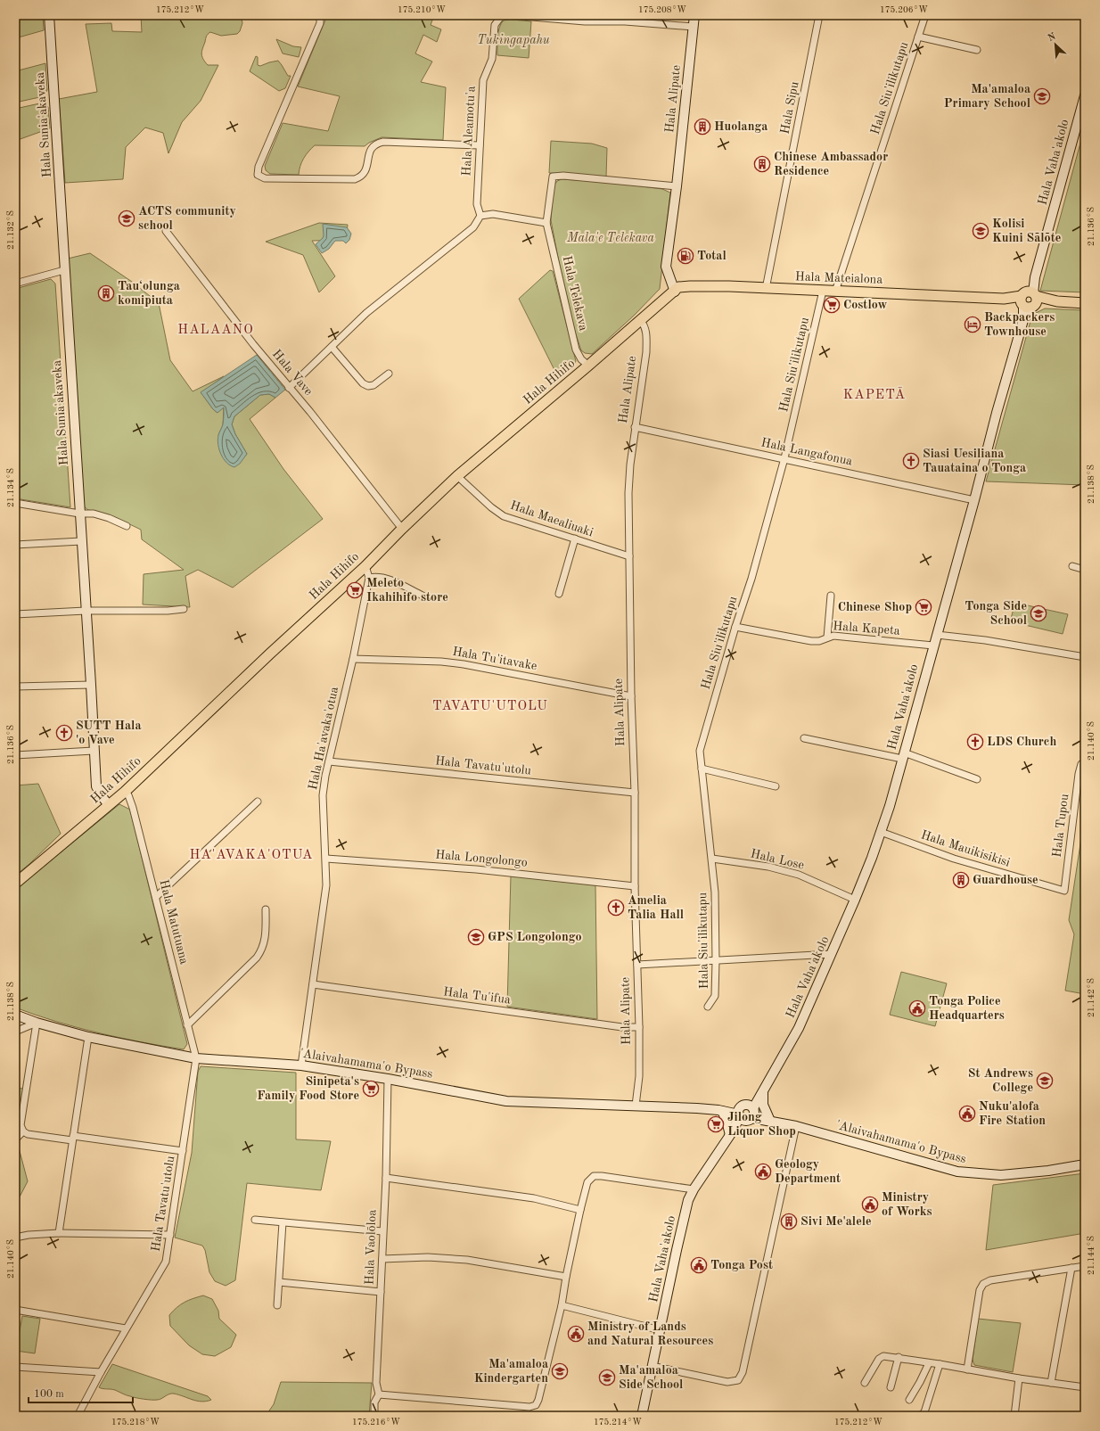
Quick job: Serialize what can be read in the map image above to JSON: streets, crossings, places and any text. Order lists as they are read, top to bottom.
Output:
{
  "streets": {
    "main road": [
      "Hala Alipate",
      "Hala Sunia'akaveka",
      "Hala Vaha'akolo",
      "Hala Mateialona",
      "Hala Hihifo",
      "'Alaivahamama'o Bypass"
    ],
    "street": [
      "Hala Siu'ilikutapu",
      "Hala Sipu",
      "Hala Aleamotu'a",
      "Hala Telekava",
      "Hala Vave",
      "Hala Langafonua",
      "Hala Maealiuaki",
      "Hala Kapeta",
      "Hala Tu'itavake",
      "Hala Ha'avaka'otua",
      "Hala Tavatu'utolu",
      "Hala Tupou",
      "Hala Mauikisikisi",
      "Hala Longolongo",
      "Hala Lose",
      "Hala Matutuana",
      "Hala Tu'ifua",
      "Hala Vaolōloa"
    ]
  },
  "crossings": [
    ["Hala Siu'ilikutapu", "Hala Mateialona"],
    ["Hala Siu'ilikutapu", "Hala Langafonua"],
    ["Hala Siu'ilikutapu", "Hala Kapeta"],
    ["Hala Siu'ilikutapu", "Hala Lose"],
    ["Hala Alipate", "Hala Aleamotu'a"],
    ["Hala Alipate", "Hala Mateialona"],
    ["Hala Alipate", "Hala Telekava"],
    ["Hala Alipate", "Hala Hihifo"],
    ["Hala Alipate", "Hala Langafonua"],
    ["Hala Alipate", "Hala Maealiuaki"],
    ["Hala Alipate", "Hala Tu'itavake"],
    ["Hala Alipate", "Hala Tavatu'utolu"],
    ["Hala Alipate", "Hala Longolongo"],
    ["Hala Alipate", "Hala Tu'ifua"],
    ["Hala Alipate", "'Alaivahamama'o Bypass"],
    ["Hala Sipu", "Hala Mateialona"],
    ["Hala Sunia'akaveka", "Hala Hihifo"],
    ["Hala Vaha'akolo", "Hala Mateialona"],
    ["Hala Vaha'akolo", "Hala Langafonua"],
    ["Hala Vaha'akolo", "Hala Kapeta"],
    ["Hala Vaha'akolo", "Hala Mauikisikisi"],
    ["Hala Vaha'akolo", "Hala Lose"],
    ["Hala Vaha'akolo", "'Alaivahamama'o Bypass"],
    ["Hala Mateialona", "Hala Hihifo"],
    ["Hala Telekava", "Hala Hihifo"],
    ["Hala Vave", "Hala Hihifo"],
    ["Hala Hihifo", "Hala Maealiuaki"],
    ["Hala Hihifo", "Hala Ha'avaka'otua"],
    ["Hala Hihifo", "Hala Matutuana"],
    ["Hala Tu'itavake", "Hala Ha'avaka'otua"],
    ["Hala Ha'avaka'otua", "Hala Tavatu'utolu"],
    ["Hala Ha'avaka'otua", "Hala Longolongo"],
    ["Hala Ha'avaka'otua", "Hala Tu'ifua"],
    ["Hala Ha'avaka'otua", "'Alaivahamama'o Bypass"],
    ["Hala Tavatu'utolu", "Hala Matutuana"],
    ["Hala Tavatu'utolu", "'Alaivahamama'o Bypass"],
    ["Hala Tupou", "Hala Mauikisikisi"],
    ["Hala Matutuana", "'Alaivahamama'o Bypass"],
    ["'Alaivahamama'o Bypass", "Hala Vaolōloa"]
  ],
  "districts": [
    "HALAANO",
    "KAPETĀ",
    "TAVATU'UTOLU",
    "HA'AVAKA'OTUA"
  ],
  "parks": ["Tukingapahu", "Mala'e Telekava"],
  "places": {
    "school or university": [
      "Ma'amaloa Primary School",
      "ACTS community school",
      "Kolisi Kuini Sālōte",
      "Tonga Side School",
      "GPS Longolongo",
      "St Andrews College",
      "Ma'amaloa Kindergarten",
      "Ma'amaloa Side School"
    ],
    "building": [
      "Huolanga",
      "Chinese Ambassador Residence",
      "Tauʻolunga komipiuta",
      "Guardhouse",
      "Sivi Me'alele"
    ],
    "fuel station": ["Total"],
    "supermarket": [
      "Costlow",
      "Meleto Ikahihifo store",
      "Chinese Shop",
      "Sinipeta's Family Food Store",
      "Jilong Liquor Shop"
    ],
    "hotel": ["Backpackers Townhouse"],
    "church": [
      "Siasi Uesiliana Tauataina o Tonga",
      "SUTT Hala 'o Vave",
      "LDS Church",
      "Amelia Talia Hall"
    ],
    "public building": [
      "Tonga Police Headquarters",
      "Nuku'alofa Fire Station",
      "Geology Department",
      "Ministry of Works",
      "Tonga Post",
      "Ministry of Lands and Natural Resources"
    ]
  },
  "scale_bar": "100 m",
  "north": "top left",
  "coordinates": [
    "175.212°W",
    "175.210°W",
    "175.208°W",
    "175.206°W",
    "21.136°S",
    "21.132°S",
    "21.138°S",
    "21.134°S",
    "21.140°S",
    "21.142°S",
    "21.144°S",
    "175.218°W",
    "175.216°W",
    "175.214°W"
  ]
}
